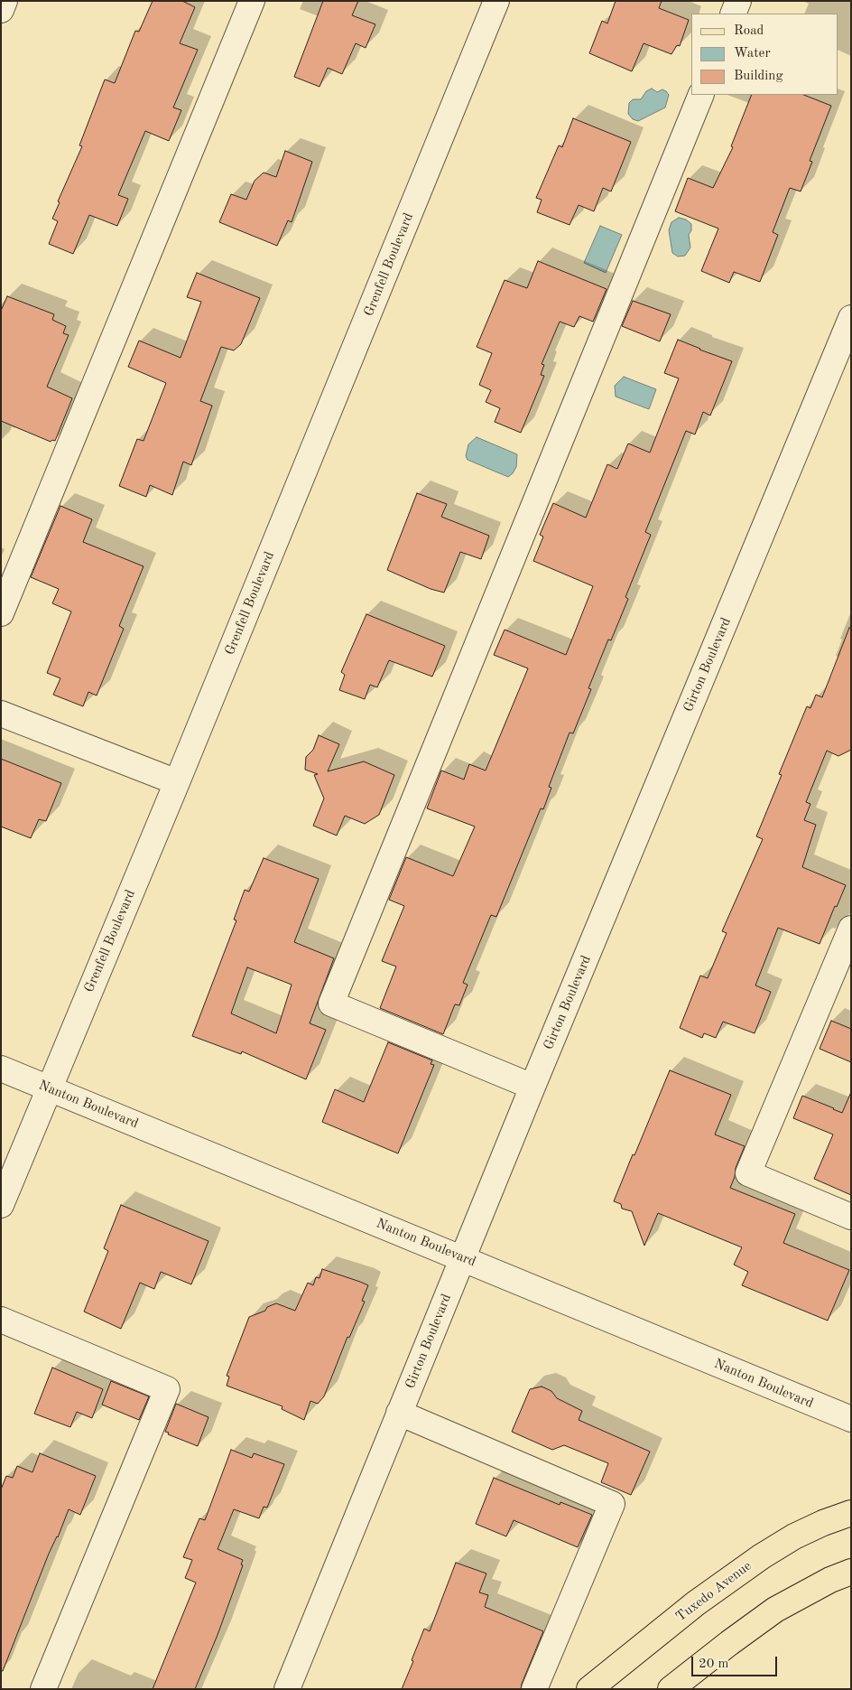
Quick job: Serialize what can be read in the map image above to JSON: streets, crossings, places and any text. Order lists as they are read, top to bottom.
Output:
{
  "streets": {
    "main road": ["Tuxedo Avenue"],
    "street": ["Grenfell Boulevard", "Girton Boulevard", "Nanton Boulevard"]
  },
  "crossings": [
    ["Grenfell Boulevard", "Nanton Boulevard"],
    ["Girton Boulevard", "Nanton Boulevard"]
  ],
  "legend": ["Road", "Water", "Building"],
  "scale_bar": "20 m"
}
